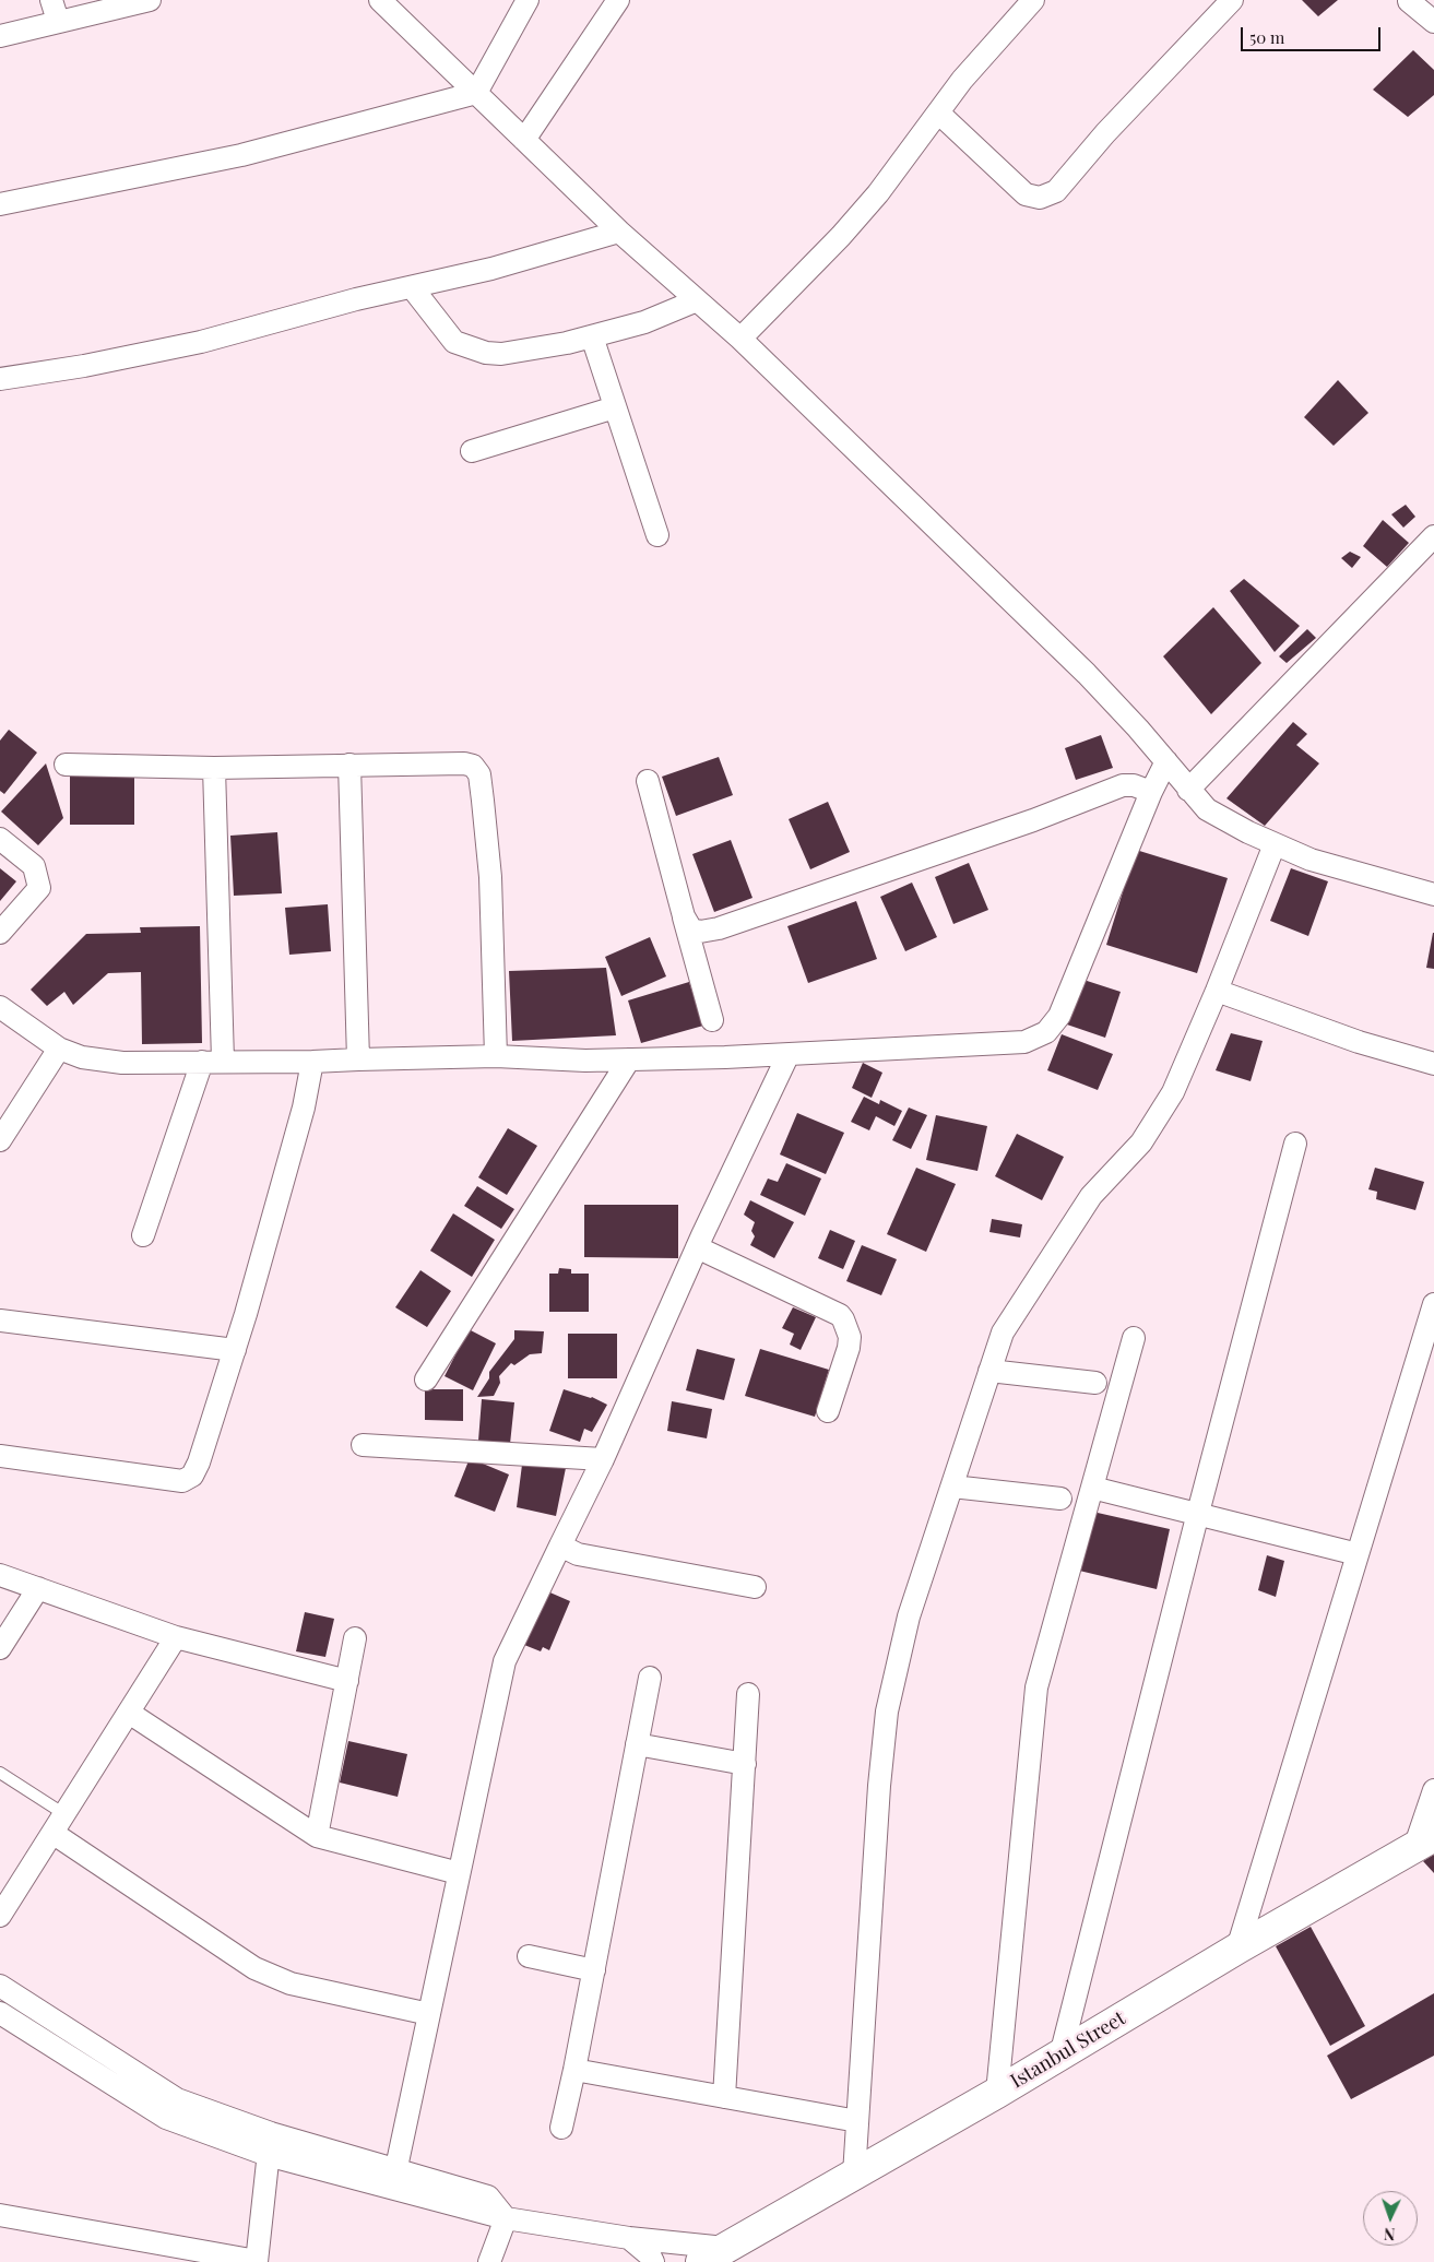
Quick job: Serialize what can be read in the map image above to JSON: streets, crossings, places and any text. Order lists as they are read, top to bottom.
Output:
{
  "streets": {
    "street": ["Istanbul Street"]
  },
  "scale_bar": "50 m",
  "north": "bottom"
}
